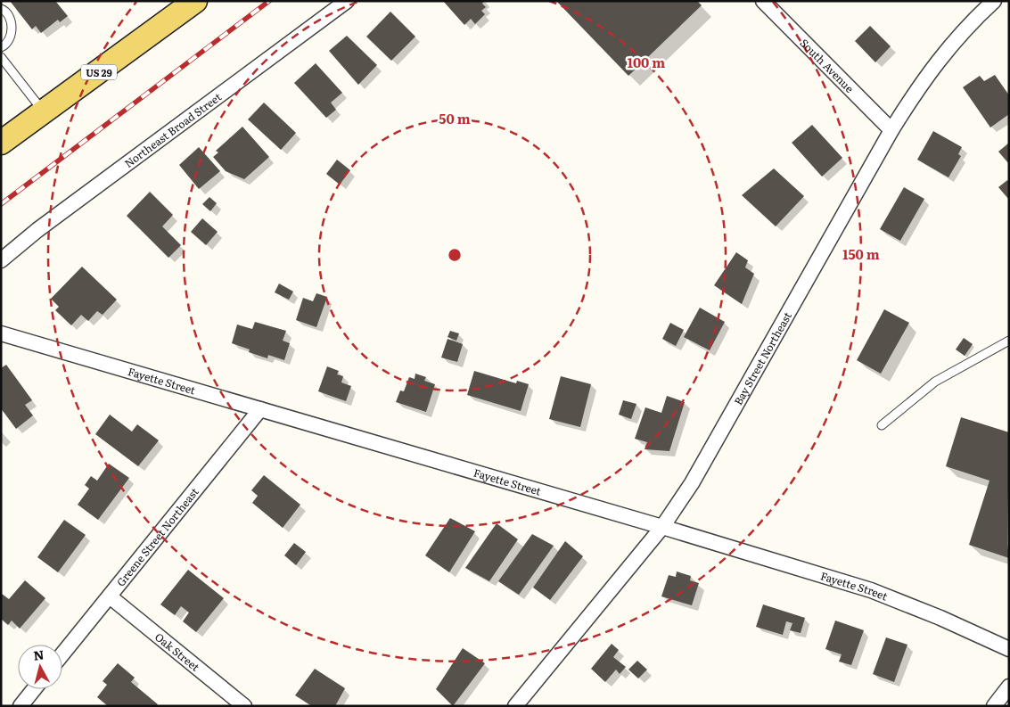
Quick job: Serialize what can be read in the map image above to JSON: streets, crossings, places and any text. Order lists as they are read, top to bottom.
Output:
{
  "streets": {
    "main road": ["US 29"],
    "street": [
      "South Avenue",
      "Northeast Broad Street",
      "Bay Street Northeast",
      "Fayette Street",
      "Greene Street Northeast",
      "Oak Street"
    ]
  },
  "crossings": [
    ["South Avenue", "Bay Street Northeast"],
    ["Bay Street Northeast", "Fayette Street"],
    ["Fayette Street", "Greene Street Northeast"],
    ["Greene Street Northeast", "Oak Street"]
  ],
  "north": "top",
  "rings": ["100 m", "50 m", "150 m"]
}
